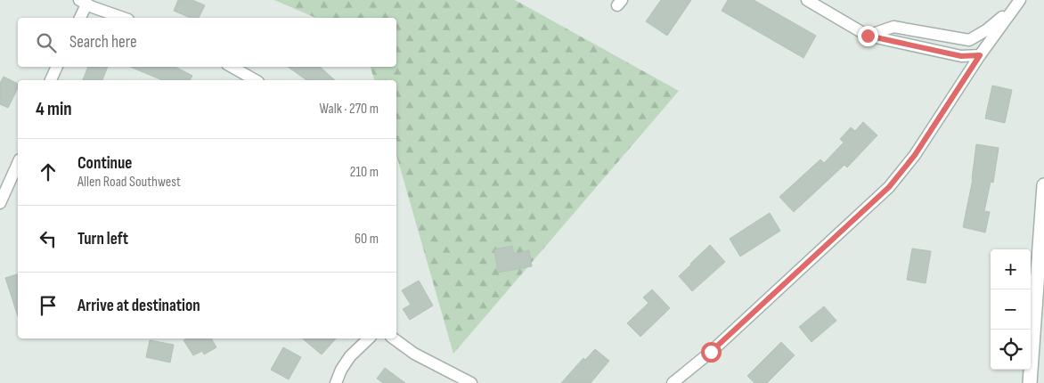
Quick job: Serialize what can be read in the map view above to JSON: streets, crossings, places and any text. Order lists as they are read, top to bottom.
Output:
{
  "page": {
    "search": "Search here",
    "heading": ["4 min", "Walk · 270 m"],
    "list": [
      ["Continue", "Allen Road Southwest", "210 m"],
      ["Turn left", "60 m"],
      "Arrive at destination"
    ],
    "map_buttons": ["+", "−"]
  }
}
